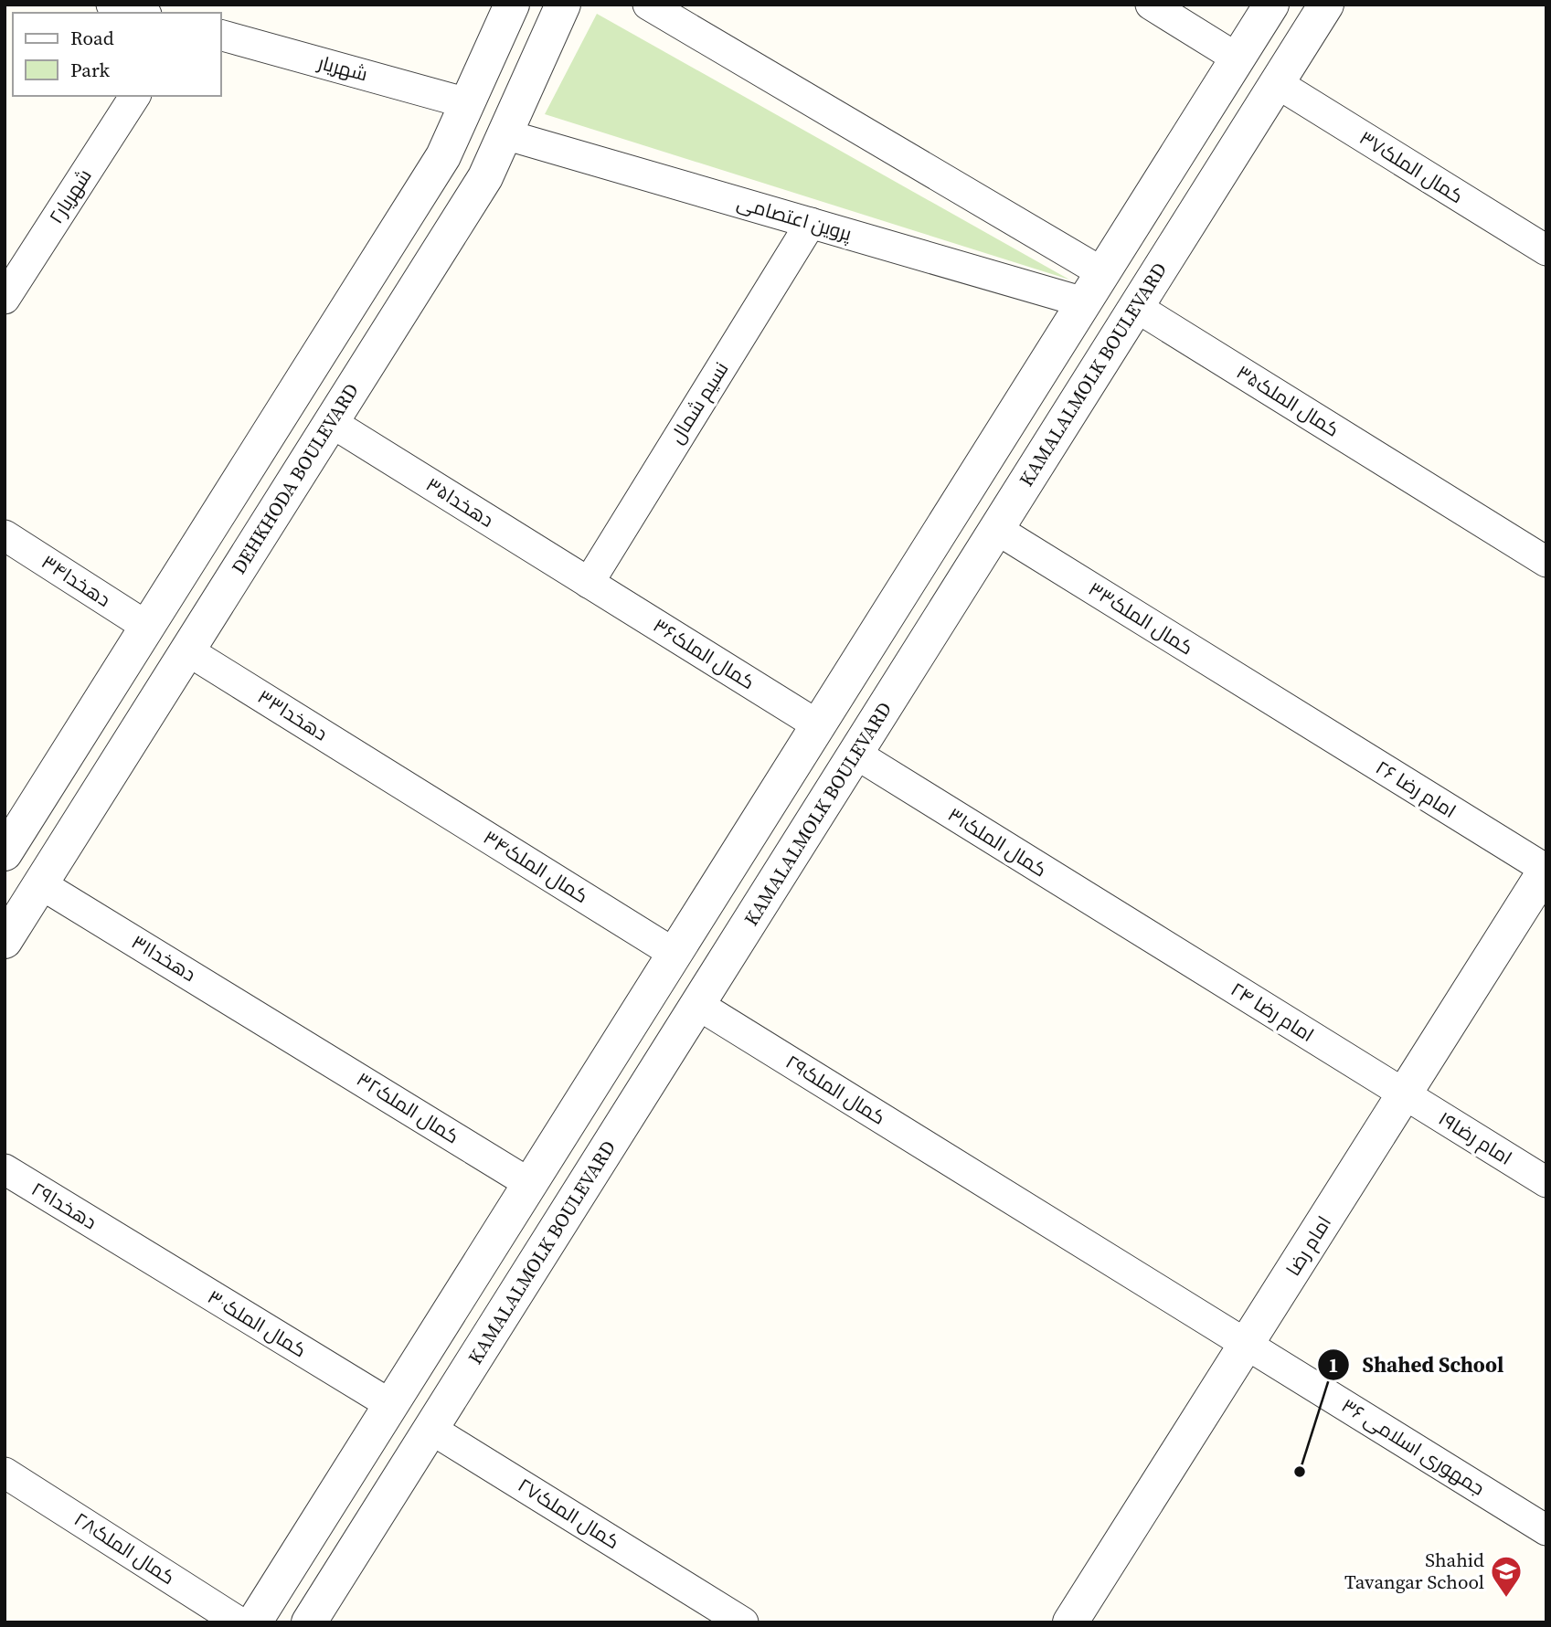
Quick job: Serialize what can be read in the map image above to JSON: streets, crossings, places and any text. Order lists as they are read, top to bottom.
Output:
{
  "streets": {
    "street": [
      "شهریار",
      "کمال الملک۳۷",
      "شهریار۲",
      "پروین اعتصامی",
      "KAMALALMOLK BOULEVARD",
      "کمال الملک۳۵",
      "نسیم شمال",
      "DEHKHODA BOULEVARD",
      "دهخدا۳۵",
      "دهخدا۳۴",
      "کمال الملک۳۳",
      "کمال الملک۳۶",
      "دهخدا۳۳",
      "امام رضا ۲۶",
      "کمال الملک۳۱",
      "کمال الملک۳۴",
      "دهخدا۳۱",
      "امام رضا ۲۴",
      "کمال الملک۲۹",
      "کمال الملک۳۲",
      "امام رضا۱۹",
      "دهخدا۲۹",
      "امام رضا",
      "کمال الملک۳۰",
      "جمهوری اسلامی ۳۶",
      "کمال الملک۲۷",
      "کمال الملک۲۸"
    ]
  },
  "crossings": [
    ["کمال الملک۳۷", "KAMALALMOLK BOULEVARD"],
    ["پروین اعتصامی", "نسیم شمال"],
    ["پروین اعتصامی", "DEHKHODA BOULEVARD"],
    ["KAMALALMOLK BOULEVARD", "کمال الملک۳۵"],
    ["KAMALALMOLK BOULEVARD", "کمال الملک۳۳"],
    ["KAMALALMOLK BOULEVARD", "کمال الملک۳۱"],
    ["KAMALALMOLK BOULEVARD", "کمال الملک۲۹"],
    ["KAMALALMOLK BOULEVARD", "کمال الملک۲۷"],
    ["نسیم شمال", "دهخدا۳۵"],
    ["نسیم شمال", "کمال الملک۳۶"],
    ["DEHKHODA BOULEVARD", "دهخدا۳۵"],
    ["DEHKHODA BOULEVARD", "دهخدا۳۳"],
    ["DEHKHODA BOULEVARD", "دهخدا۳۱"],
    ["دهخدا۳۵", "کمال الملک۳۶"],
    ["کمال الملک۳۳", "امام رضا ۲۶"],
    ["دهخدا۳۳", "کمال الملک۳۴"],
    ["امام رضا ۲۶", "امام رضا"],
    ["کمال الملک۳۱", "امام رضا ۲۴"],
    ["دهخدا۳۱", "کمال الملک۳۲"],
    ["امام رضا ۲۴", "امام رضا۱۹"],
    ["امام رضا ۲۴", "امام رضا"],
    ["کمال الملک۲۹", "امام رضا"],
    ["کمال الملک۲۹", "جمهوری اسلامی ۳۶"],
    ["امام رضا۱۹", "امام رضا"],
    ["دهخدا۲۹", "کمال الملک۳۰"],
    ["امام رضا", "جمهوری اسلامی ۳۶"]
  ],
  "places": {
    "other": ["Shahed School"],
    "school or university": ["Shahid Tavangar School"]
  },
  "legend": ["Road", "Park"]
}
